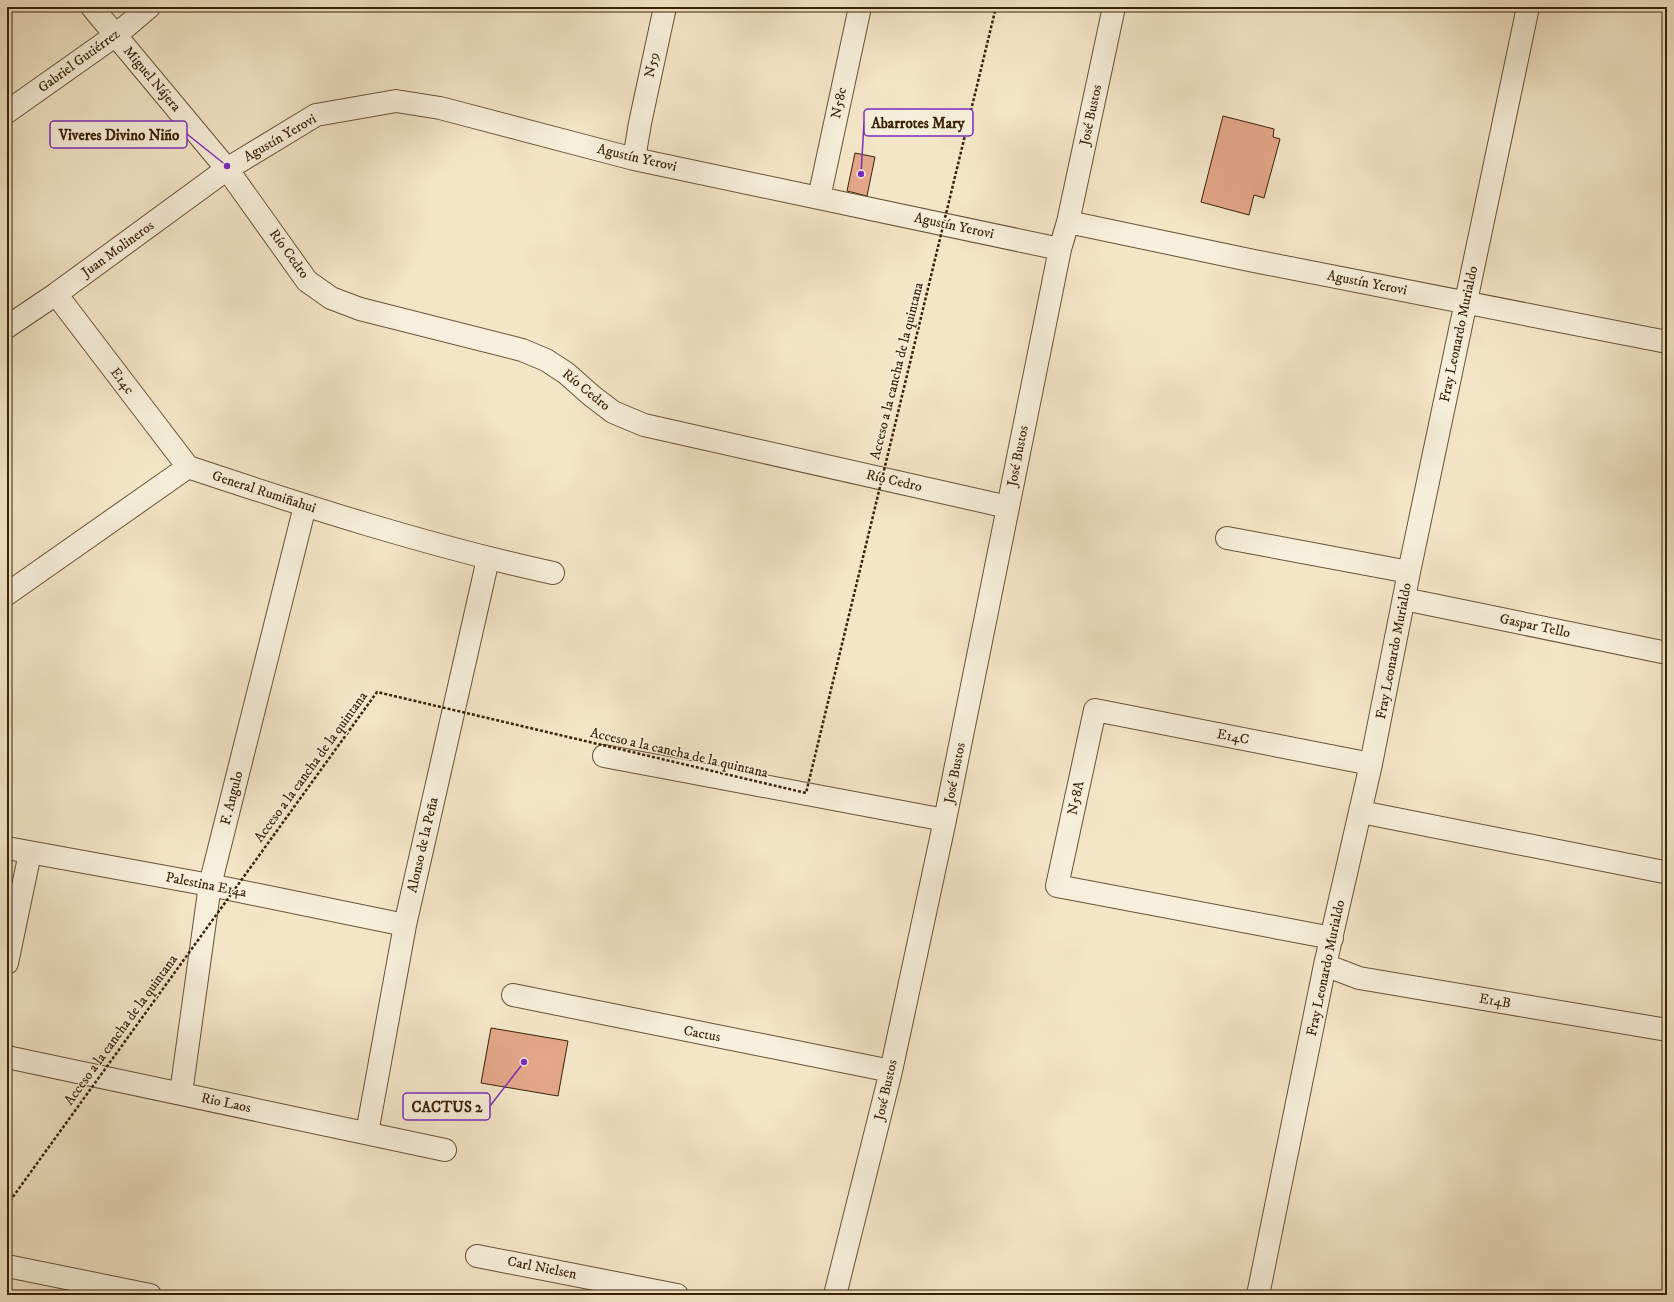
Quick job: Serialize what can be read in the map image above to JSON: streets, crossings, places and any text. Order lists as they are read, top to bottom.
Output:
{
  "streets": {
    "street": [
      "Gabriel Gutiérrez",
      "N59",
      "Miguel Nájera",
      "N58c",
      "José Bustos",
      "Agustín Yerovi",
      "Juan Molineros",
      "Río Cedro",
      "Fray Leonardo Murialdo",
      "E14c",
      "General Rumiñahui",
      "Gaspar Tello",
      "E14C",
      "F. Angulo",
      "N58A",
      "Alonso de la Peña",
      "Palestina E14a",
      "E14B",
      "Cactus",
      "Rio Laos",
      "Carl Nielsen"
    ],
    "path": ["Acceso a la cancha de la quintana"]
  },
  "crossings": [
    ["Gabriel Gutiérrez", "Miguel Nájera"],
    ["N59", "Agustín Yerovi"],
    ["Miguel Nájera", "Agustín Yerovi"],
    ["Miguel Nájera", "Juan Molineros"],
    ["Miguel Nájera", "Río Cedro"],
    ["N58c", "Agustín Yerovi"],
    ["José Bustos", "Agustín Yerovi"],
    ["José Bustos", "Río Cedro"],
    ["José Bustos", "Cactus"],
    ["Agustín Yerovi", "Juan Molineros"],
    ["Agustín Yerovi", "Río Cedro"],
    ["Agustín Yerovi", "Fray Leonardo Murialdo"],
    ["Juan Molineros", "Río Cedro"],
    ["Juan Molineros", "E14c"],
    ["Fray Leonardo Murialdo", "Gaspar Tello"],
    ["Fray Leonardo Murialdo", "E14C"],
    ["Fray Leonardo Murialdo", "N58A"],
    ["Fray Leonardo Murialdo", "E14B"],
    ["E14c", "General Rumiñahui"],
    ["General Rumiñahui", "F. Angulo"],
    ["General Rumiñahui", "Alonso de la Peña"],
    ["E14C", "N58A"],
    ["F. Angulo", "Palestina E14a"],
    ["F. Angulo", "Rio Laos"],
    ["Alonso de la Peña", "Palestina E14a"],
    ["Alonso de la Peña", "Rio Laos"]
  ],
  "places": ["Viveres Divino Niño", "Abarrotes Mary", "CACTUS 2"]
}
